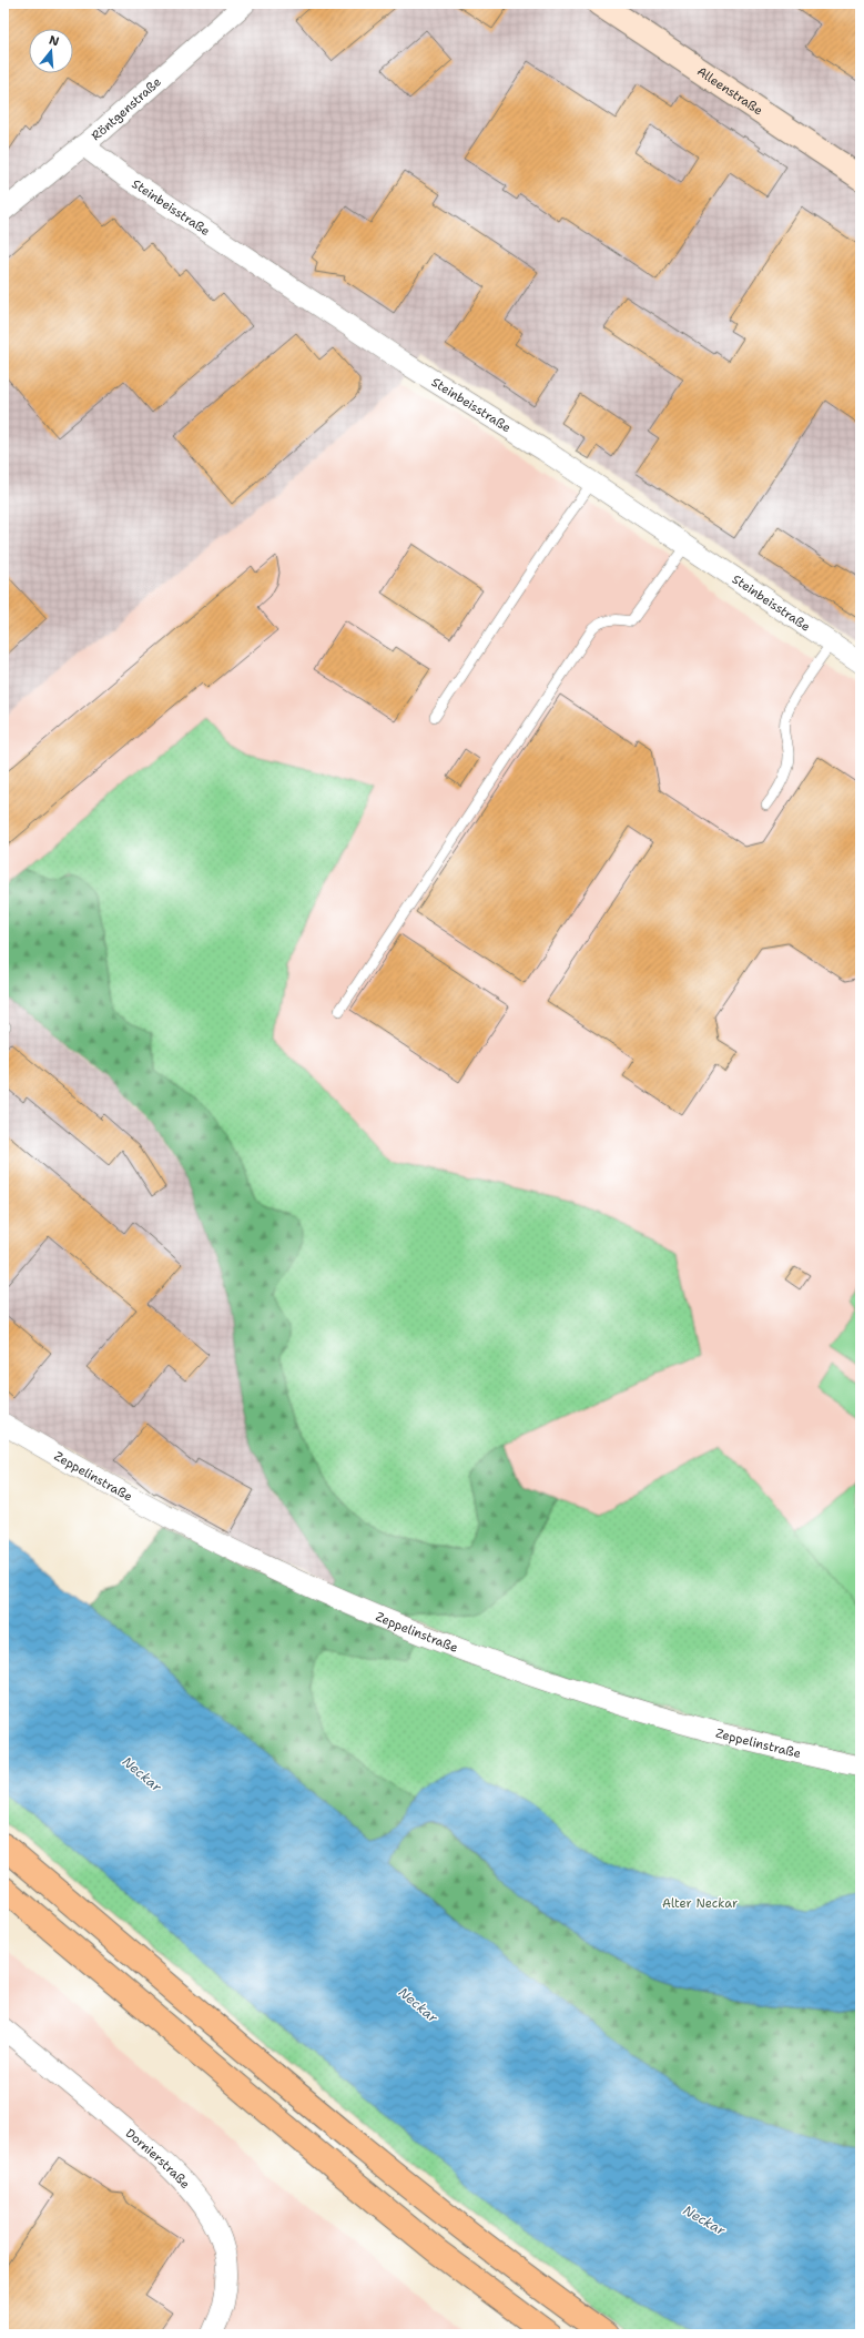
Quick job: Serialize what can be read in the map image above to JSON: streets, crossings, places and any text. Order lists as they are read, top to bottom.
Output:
{
  "streets": {
    "street": [
      "Alleenstraße",
      "Röntgenstraße",
      "Steinbeisstraße",
      "Zeppelinstraße",
      "Dornierstraße"
    ]
  },
  "crossings": [
    ["Röntgenstraße", "Steinbeisstraße"]
  ],
  "water": ["Neckar"],
  "parks": ["Alter Neckar"],
  "north": "top"
}
